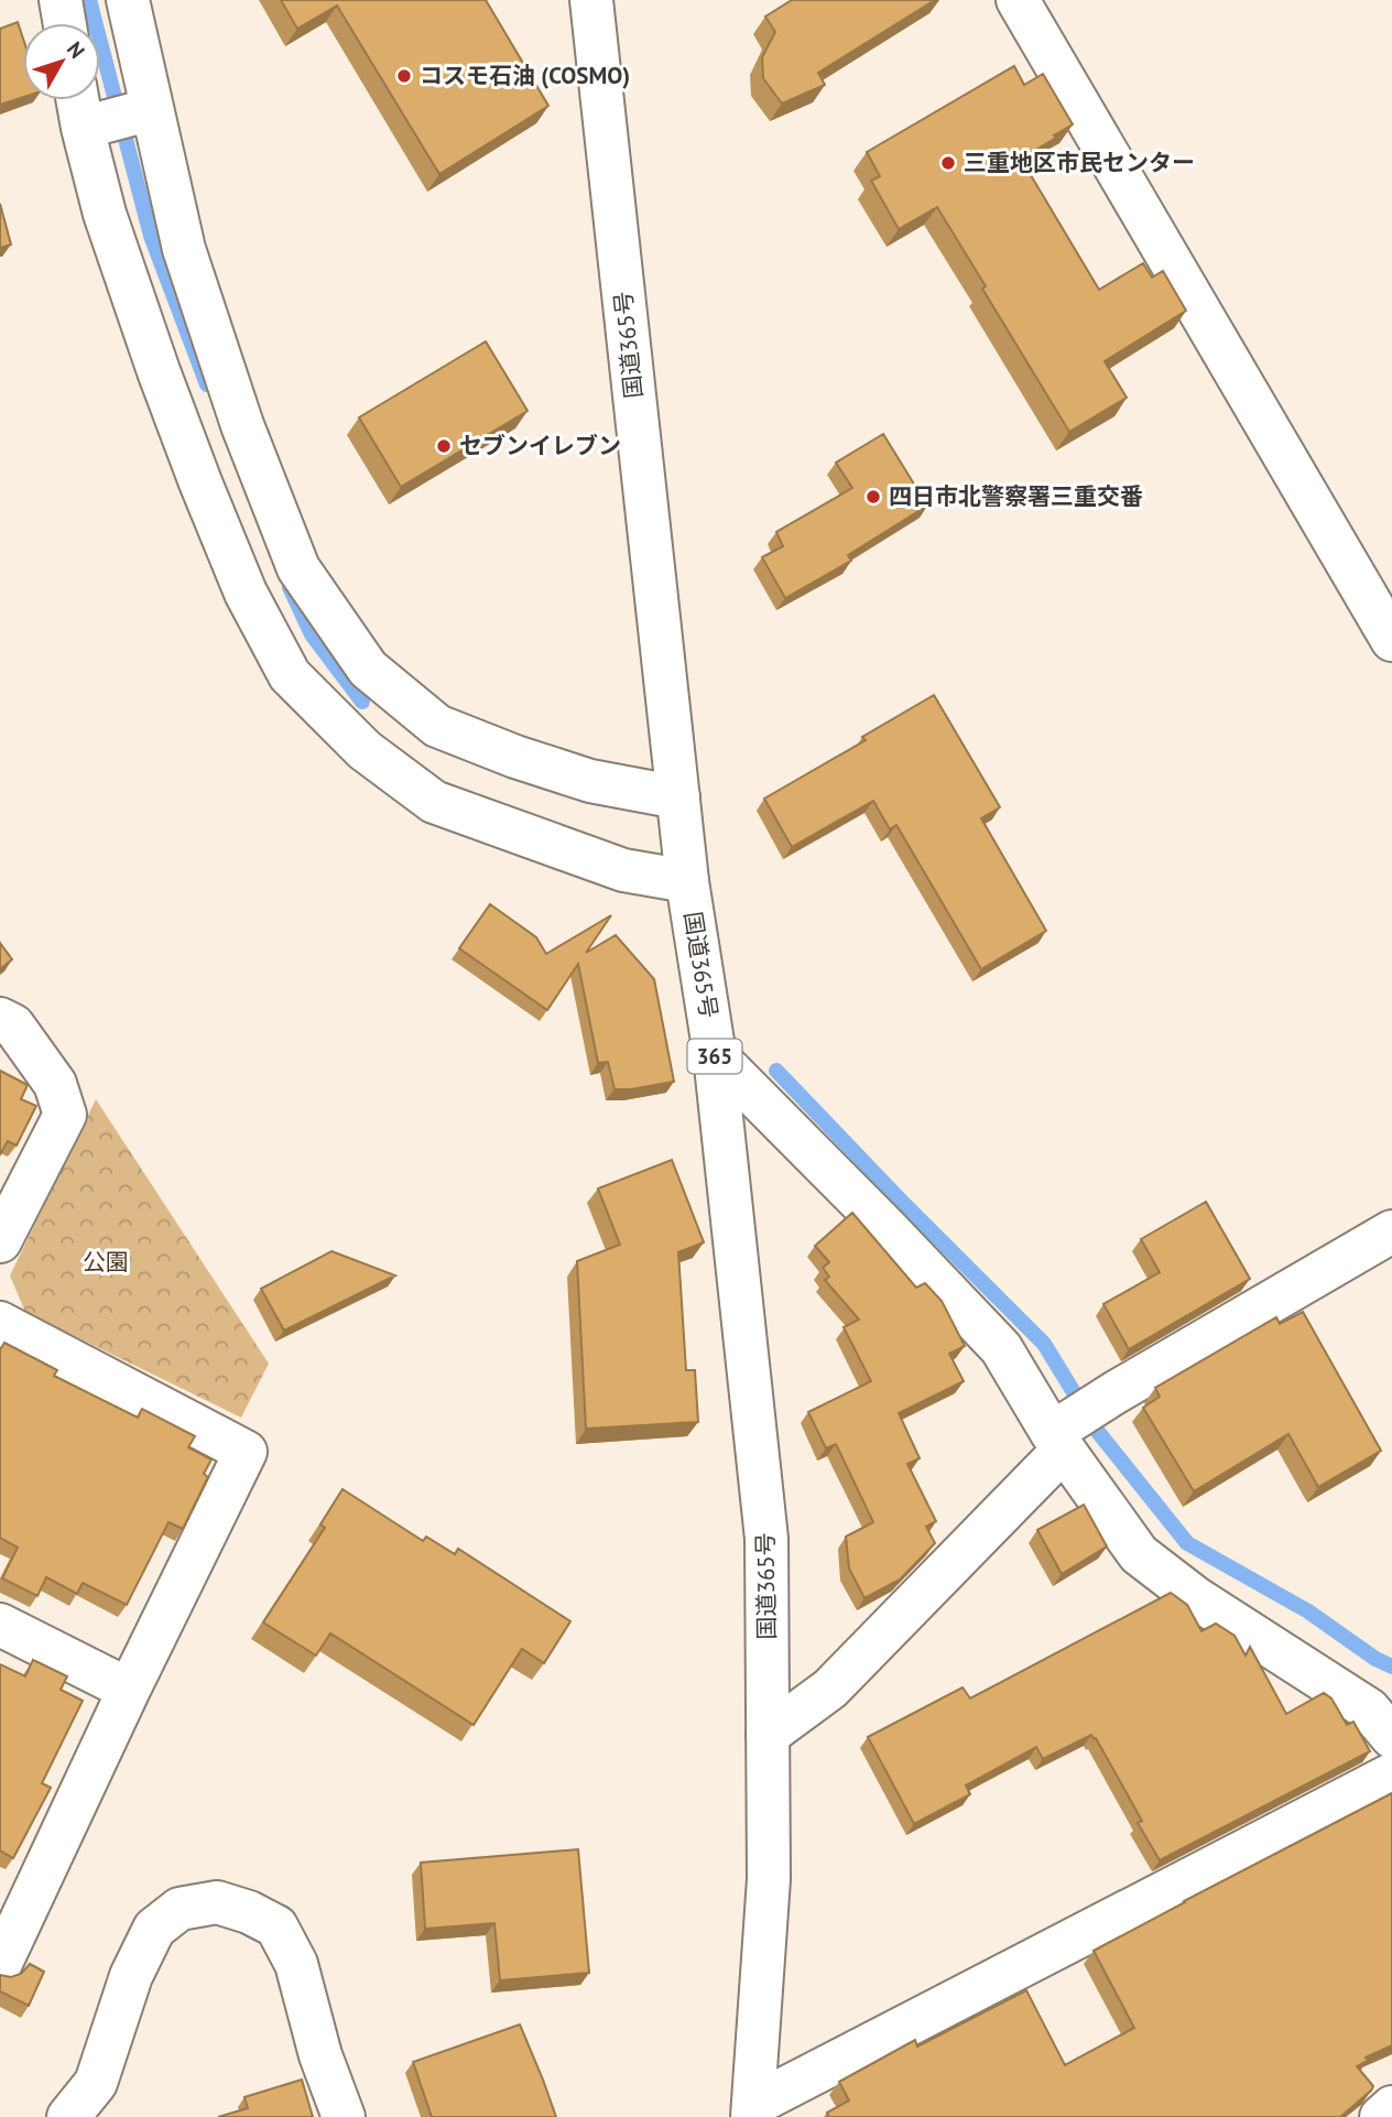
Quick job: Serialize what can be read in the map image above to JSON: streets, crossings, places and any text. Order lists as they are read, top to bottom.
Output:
{
  "streets": {
    "main road": ["国道365号", "365"]
  },
  "parks": ["公園"],
  "places": [
    "コスモ石油 (COSMO)",
    "三重地区市民センター",
    "セブンイレブン",
    "四日市北警察署三重交番"
  ],
  "north": "top right"
}
